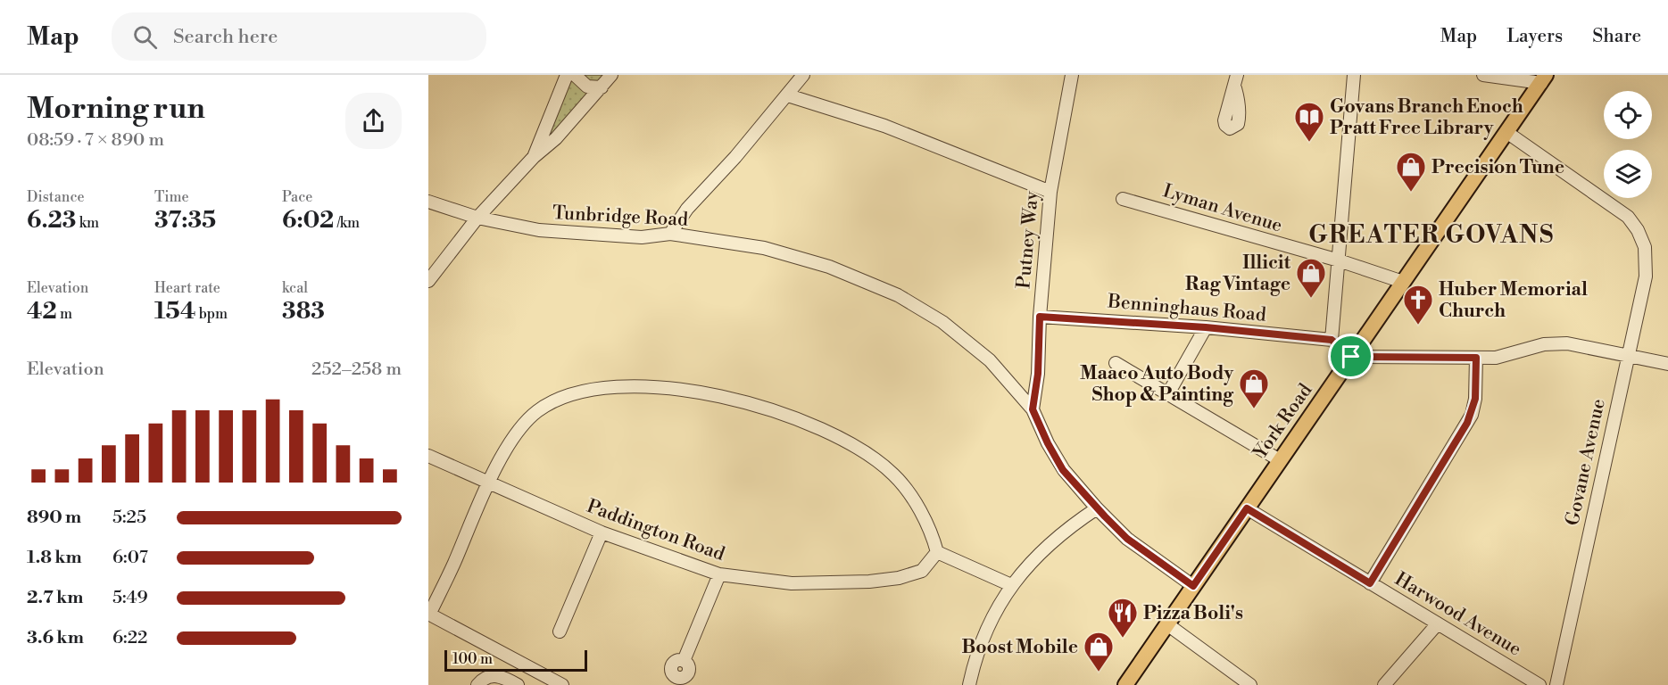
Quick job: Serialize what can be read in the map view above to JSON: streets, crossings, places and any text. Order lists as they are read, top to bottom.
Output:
{
  "streets": {
    "main road": ["York Road"],
    "street": [
      "Lyman Avenue",
      "Tunbridge Road",
      "Putney Way",
      "Benninghaus Road",
      "Govane Avenue",
      "Paddington Road",
      "Harwood Avenue"
    ]
  },
  "crossings": [
    ["Lyman Avenue", "York Road"],
    ["Tunbridge Road", "Putney Way"],
    ["Tunbridge Road", "York Road"],
    ["Putney Way", "Benninghaus Road"],
    ["York Road", "Govane Avenue"],
    ["York Road", "Harwood Avenue"]
  ],
  "districts": ["GREATER GOVANS"],
  "places": {
    "library": ["Govans Branch Enoch Pratt Free Library"],
    "shop": [
      "Precision Tune",
      "Illicit Rag Vintage",
      "Maaco Auto Body Shop & Painting",
      "Boost Mobile"
    ],
    "church": ["Huber Memorial Church"],
    "restaurant": ["Pizza Boli's"]
  },
  "scale_bar": "100 m",
  "page": {
    "header": "Map",
    "search": "Search here",
    "nav": ["Map", "Layers", "Share"],
    "heading": ["Morning run", "08:59 · 7 × 890 m"],
    "stats": [
      ["Distance", "6.23 km"],
      ["Time", "37:35"],
      ["Pace", "6:02 /km"],
      ["Elevation", "42 m"],
      ["Heart rate", "154 bpm"],
      ["kcal", "383"]
    ],
    "chart": ["Elevation", "252–258 m"],
    "list": [
      {
        "name": "890 m",
        "note": "5:25"
      },
      {
        "name": "1.8 km",
        "note": "6:07"
      },
      {
        "name": "2.7 km",
        "note": "5:49"
      },
      {
        "name": "3.6 km",
        "note": "6:22"
      }
    ],
    "scale": "100 m"
  }
}
